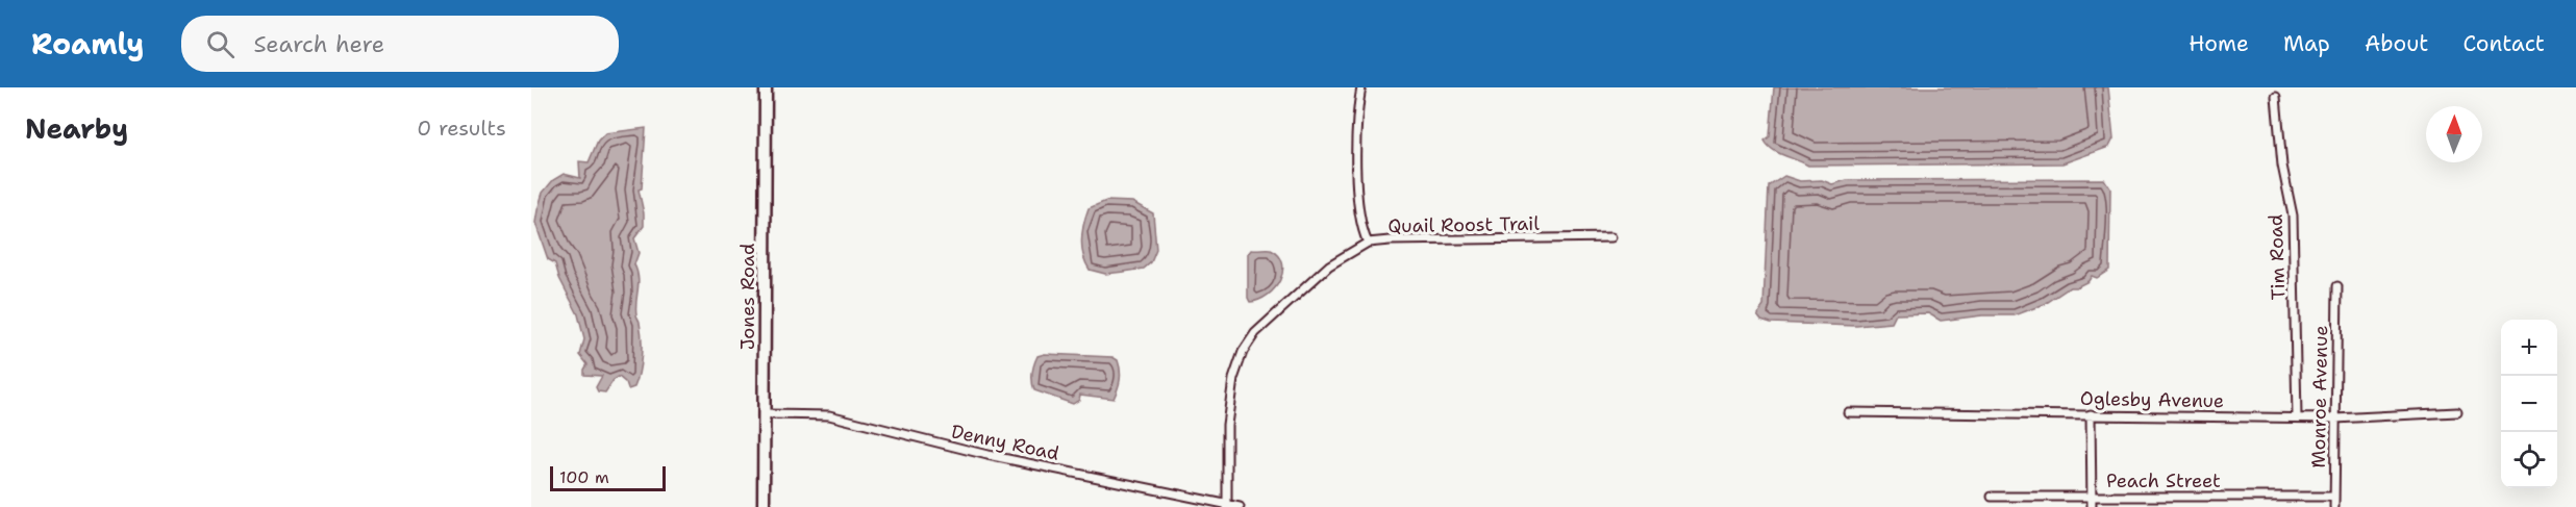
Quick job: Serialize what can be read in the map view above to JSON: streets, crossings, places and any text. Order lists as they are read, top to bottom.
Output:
{
  "streets": {
    "street": [
      "Quail Roost Trail",
      "Tim Road",
      "Jones Road",
      "Monroe Avenue",
      "Oglesby Avenue",
      "Denny Road",
      "Peach Street"
    ]
  },
  "crossings": [
    ["Quail Roost Trail", "Denny Road"],
    ["Tim Road", "Oglesby Avenue"],
    ["Jones Road", "Denny Road"],
    ["Monroe Avenue", "Oglesby Avenue"],
    ["Monroe Avenue", "Peach Street"]
  ],
  "scale_bar": "100 m",
  "north": "top",
  "page": {
    "header": "Roamly",
    "search": "Search here",
    "nav": [
      "Home",
      "Map",
      "About",
      "Contact"
    ],
    "heading": ["Nearby", "0 results"],
    "map_buttons": ["+", "−"],
    "scale": "100 m"
  }
}
